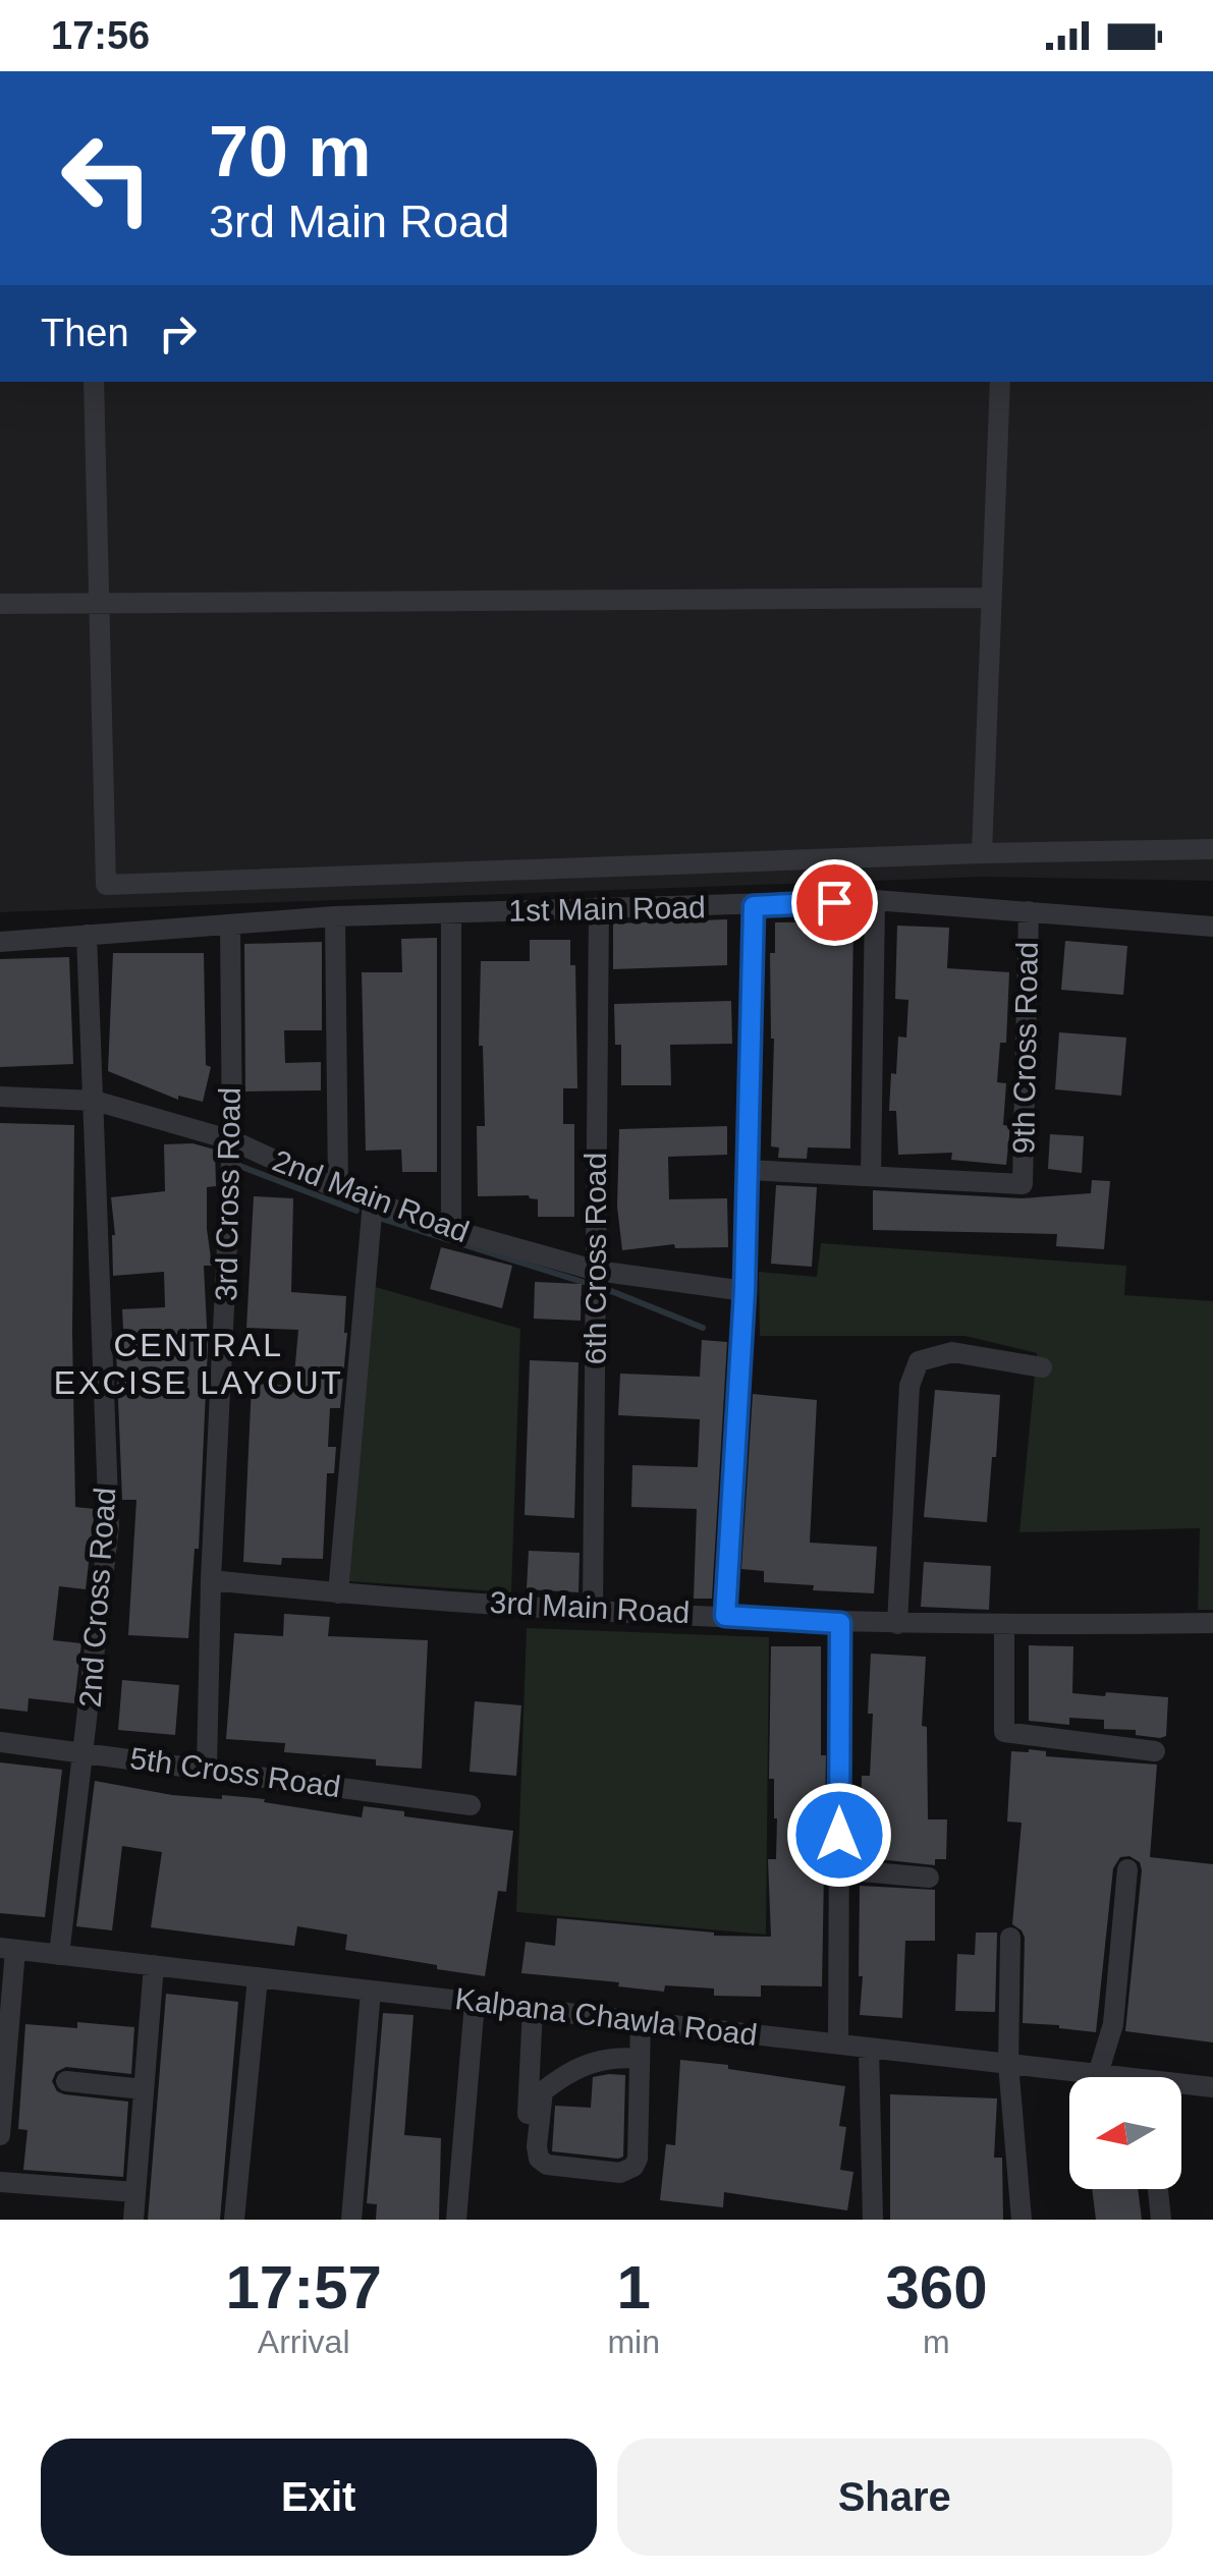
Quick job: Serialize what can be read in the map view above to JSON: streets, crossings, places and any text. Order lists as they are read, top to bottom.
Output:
{
  "streets": {
    "street": [
      "1st Main Road",
      "9th Cross Road",
      "3rd Cross Road",
      "2nd Main Road",
      "6th Cross Road",
      "2nd Cross Road",
      "3rd Main Road",
      "5th Cross Road",
      "Kalpana Chawla Road"
    ]
  },
  "crossings": [
    ["1st Main Road", "9th Cross Road"],
    ["1st Main Road", "3rd Cross Road"],
    ["1st Main Road", "6th Cross Road"],
    ["1st Main Road", "2nd Cross Road"],
    ["3rd Cross Road", "2nd Main Road"],
    ["3rd Cross Road", "3rd Main Road"],
    ["3rd Cross Road", "5th Cross Road"],
    ["2nd Main Road", "6th Cross Road"],
    ["2nd Main Road", "2nd Cross Road"],
    ["6th Cross Road", "3rd Main Road"],
    ["2nd Cross Road", "5th Cross Road"],
    ["2nd Cross Road", "Kalpana Chawla Road"]
  ],
  "districts": ["CENTRAL EXCISE LAYOUT"],
  "north": "left",
  "page": {
    "status": "17:56",
    "turn": ["70 m", "3rd Main Road"],
    "then": "Then",
    "eta": [
      "17:57",
      "Arrival",
      "1",
      "min",
      "360",
      "m"
    ],
    "buttons": ["Exit", "Share"]
  }
}
